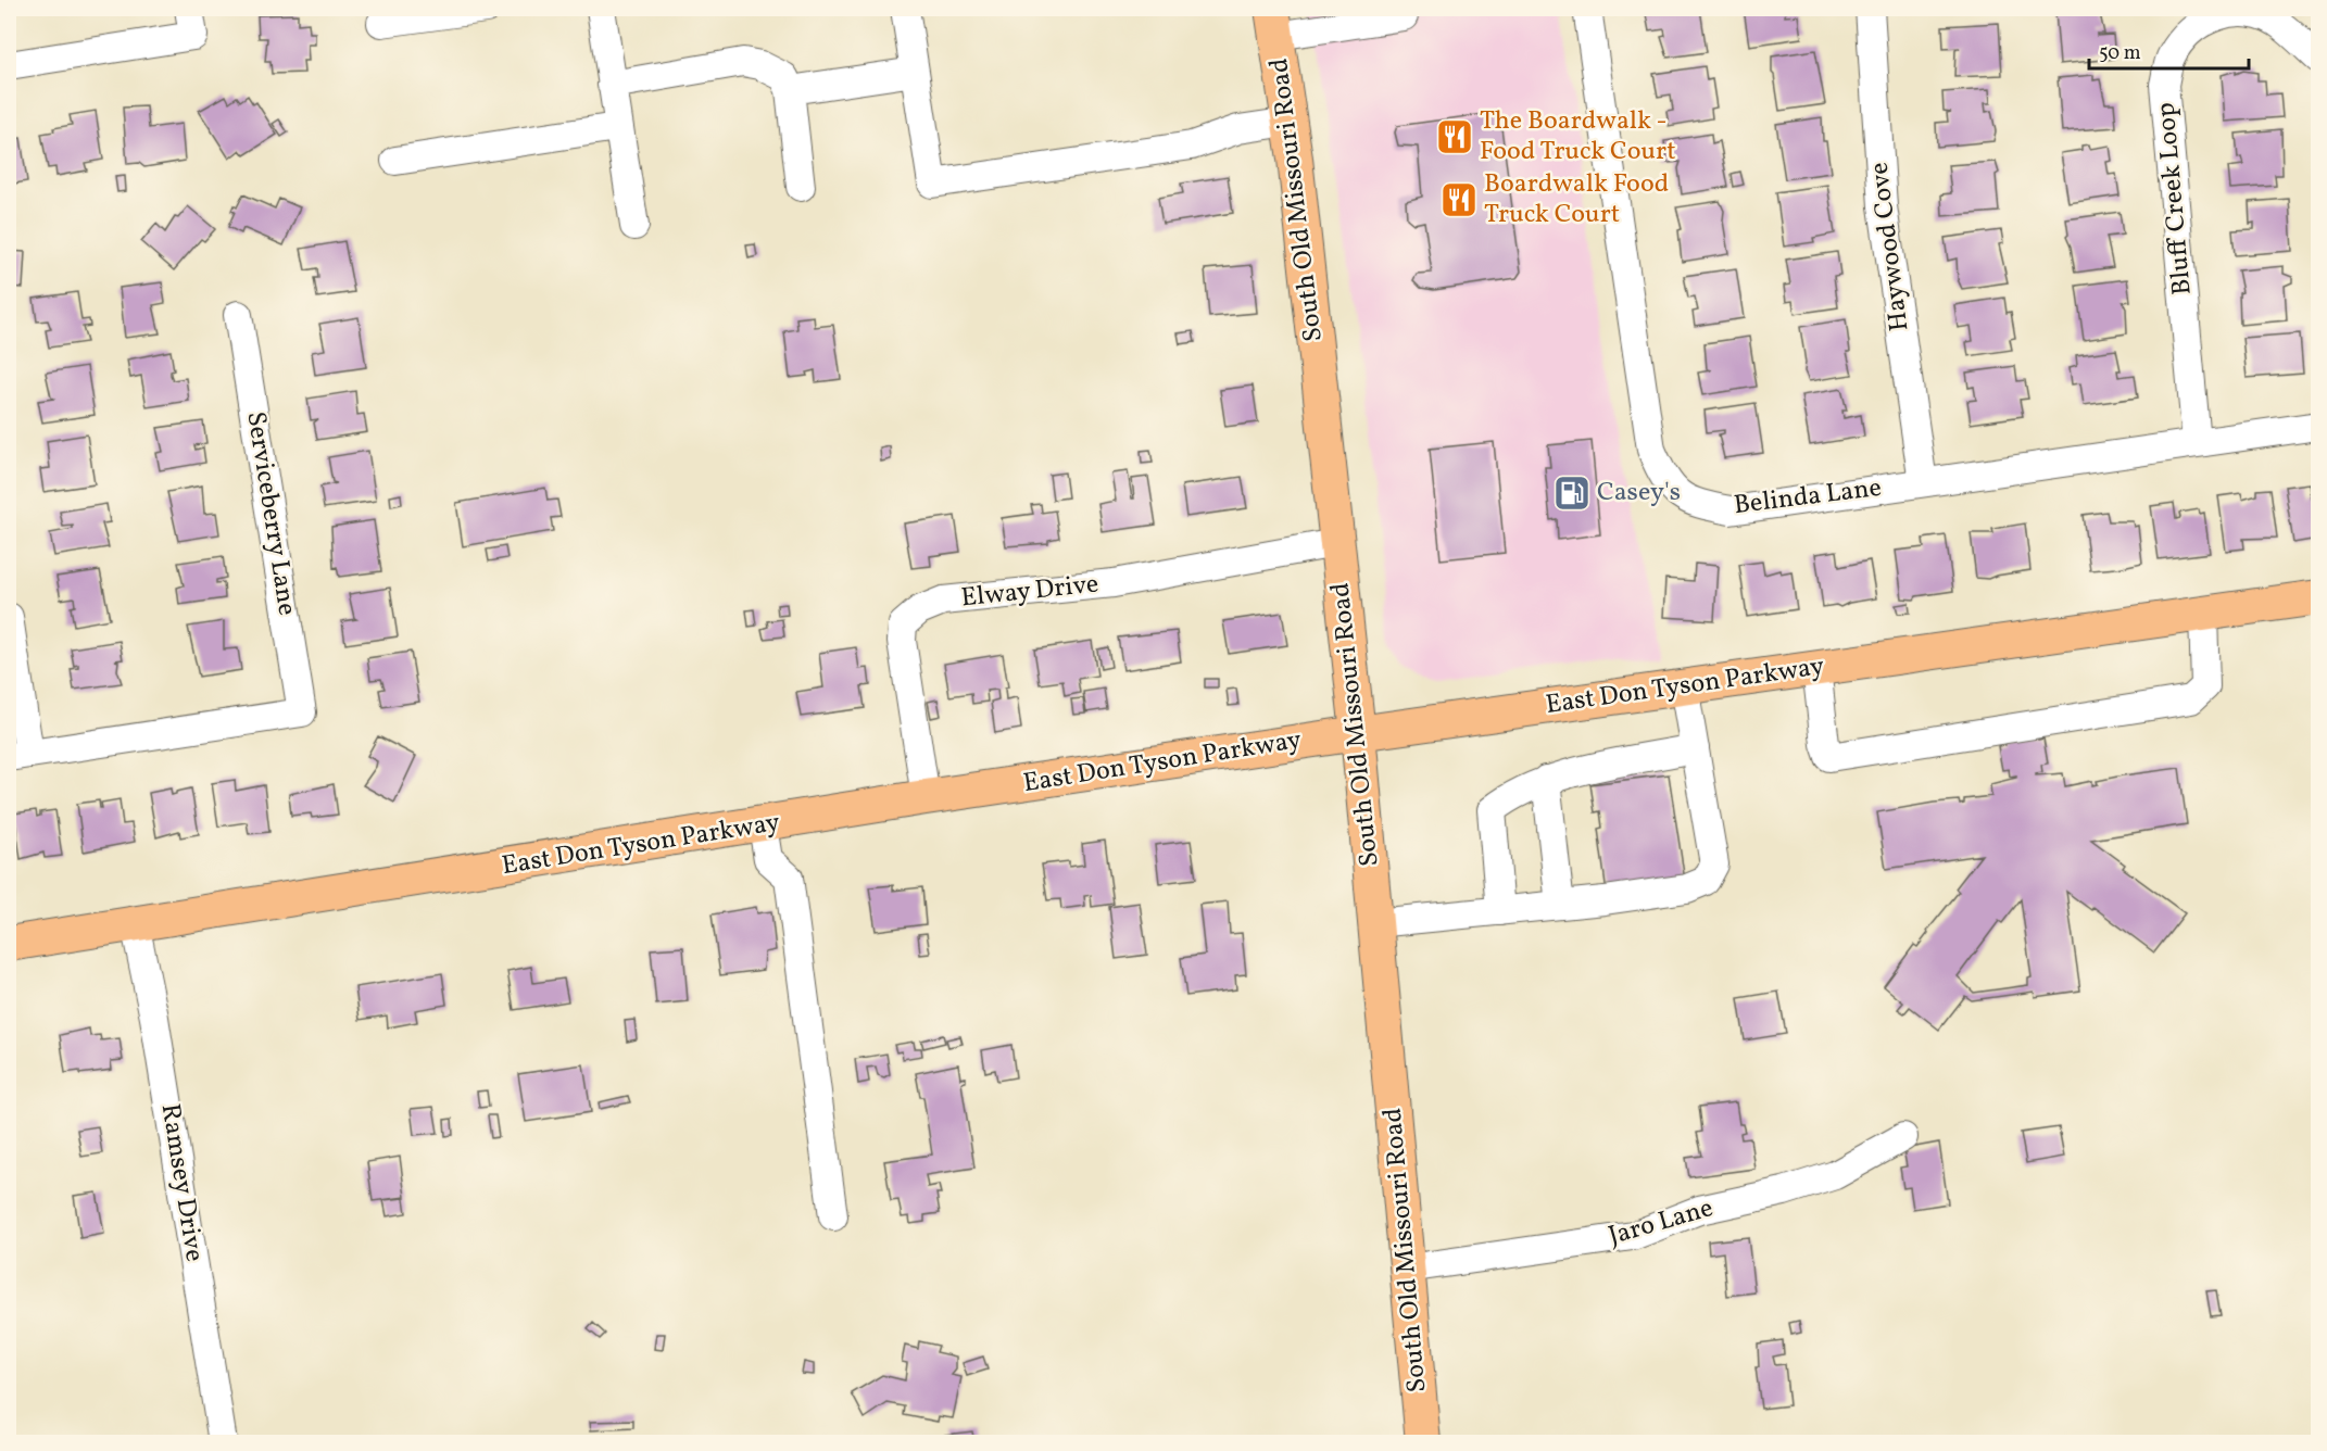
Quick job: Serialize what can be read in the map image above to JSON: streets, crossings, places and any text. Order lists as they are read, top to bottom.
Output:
{
  "streets": {
    "main road": ["South Old Missouri Road", "East Don Tyson Parkway"],
    "street": [
      "Bluff Creek Loop",
      "Haywood Cove",
      "Belinda Lane",
      "Serviceberry Lane",
      "Elway Drive",
      "Ramsey Drive",
      "Jaro Lane"
    ]
  },
  "crossings": [
    ["Bluff Creek Loop", "Belinda Lane"],
    ["South Old Missouri Road", "Elway Drive"],
    ["South Old Missouri Road", "East Don Tyson Parkway"],
    ["South Old Missouri Road", "Jaro Lane"],
    ["Haywood Cove", "Belinda Lane"],
    ["Elway Drive", "East Don Tyson Parkway"],
    ["East Don Tyson Parkway", "Ramsey Drive"]
  ],
  "places": {
    "restaurant": ["The Boardwalk - Food Truck Court", "Boardwalk Food Truck Court"],
    "fuel station": ["Casey's"]
  },
  "scale_bar": "50 m"
}
